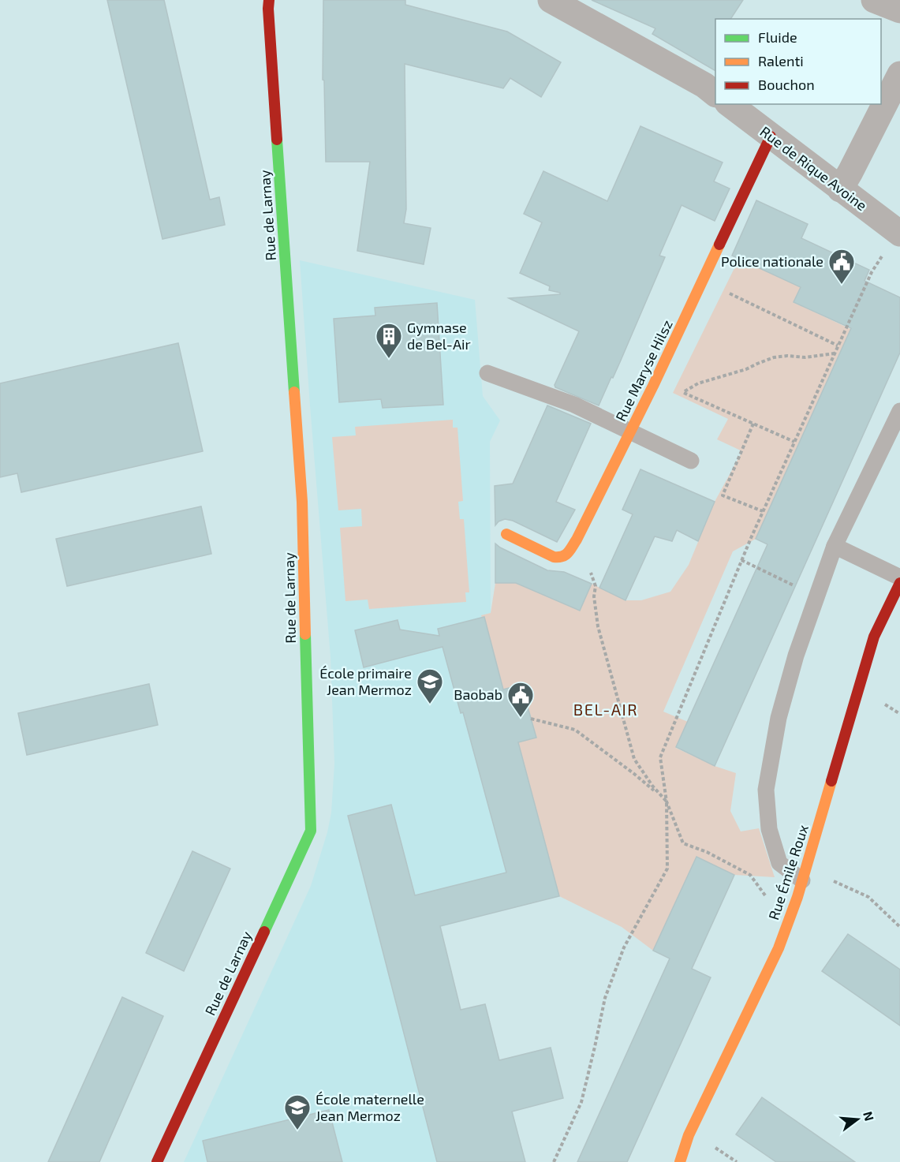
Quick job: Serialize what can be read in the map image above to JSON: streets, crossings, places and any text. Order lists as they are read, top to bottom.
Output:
{
  "streets": {
    "street": [
      "Rue de Rique Avoine",
      "Rue de Larnay",
      "Rue Maryse Hilsz",
      "Rue Émile Roux"
    ]
  },
  "crossings": [
    ["Rue de Rique Avoine", "Rue Maryse Hilsz"]
  ],
  "districts": ["BEL-AIR"],
  "places": {
    "public building": ["Police nationale", "Baobab"],
    "building": ["Gymnase de Bel-Air"],
    "school or university": ["École primaire Jean Mermoz", "École maternelle Jean Mermoz"]
  },
  "legend": ["Fluide", "Ralenti", "Bouchon"],
  "north": "right"
}
